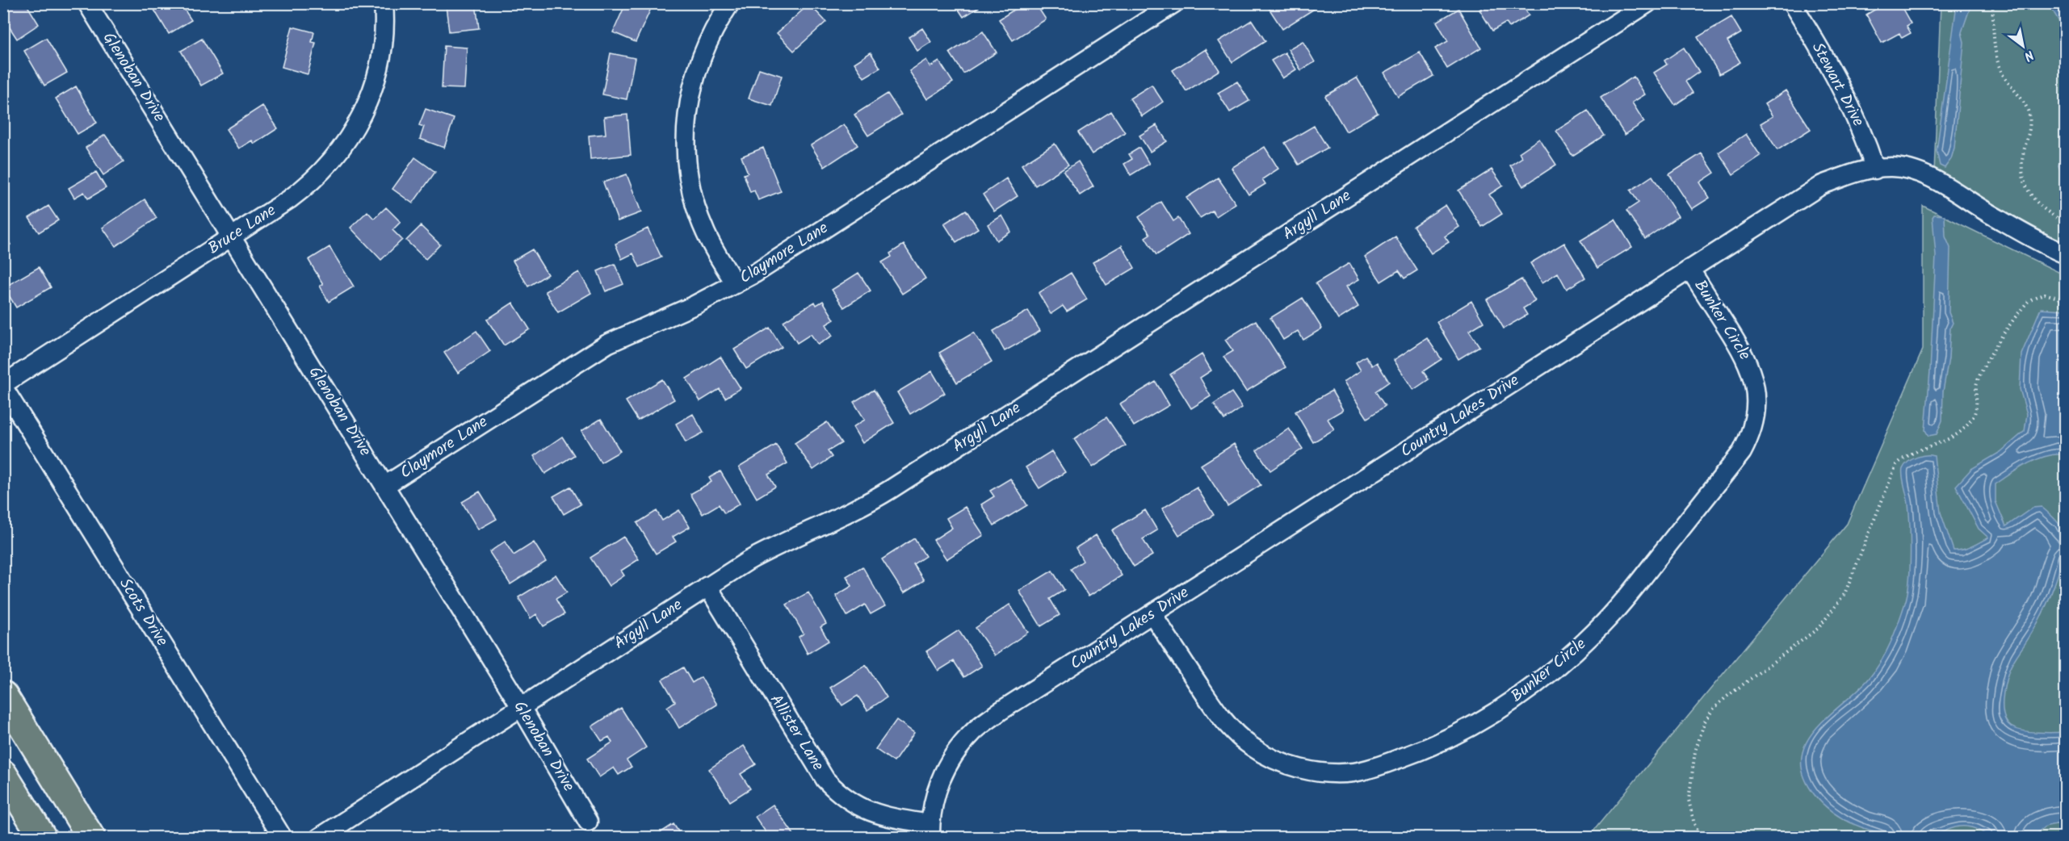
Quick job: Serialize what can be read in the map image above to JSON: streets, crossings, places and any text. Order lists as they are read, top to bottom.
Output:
{
  "streets": {
    "street": [
      "Glenoban Drive",
      "Stewart Drive",
      "Argyll Lane",
      "Bruce Lane",
      "Claymore Lane",
      "Bunker Circle",
      "Country Lakes Drive",
      "Scots Drive",
      "Allister Lane"
    ]
  },
  "crossings": [
    ["Glenoban Drive", "Argyll Lane"],
    ["Glenoban Drive", "Bruce Lane"],
    ["Glenoban Drive", "Claymore Lane"],
    ["Stewart Drive", "Country Lakes Drive"],
    ["Argyll Lane", "Allister Lane"],
    ["Bruce Lane", "Scots Drive"],
    ["Bunker Circle", "Country Lakes Drive"],
    ["Country Lakes Drive", "Allister Lane"]
  ],
  "north": "bottom right"
}
